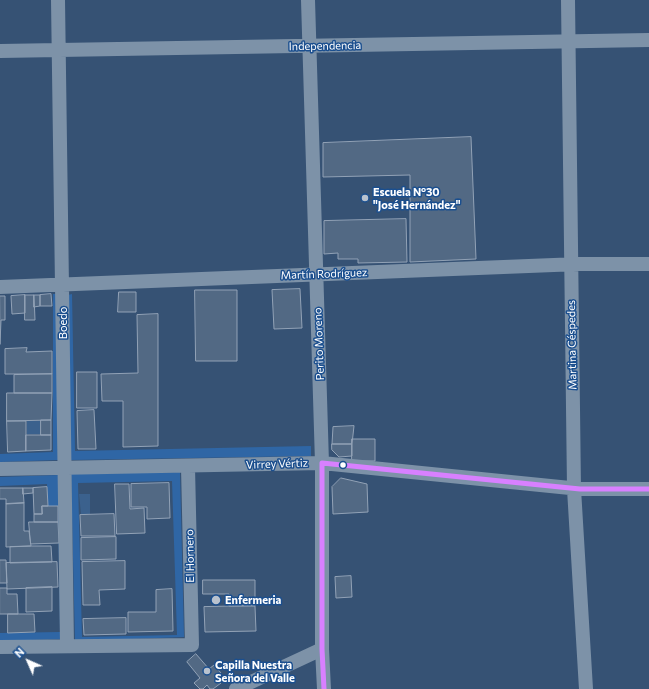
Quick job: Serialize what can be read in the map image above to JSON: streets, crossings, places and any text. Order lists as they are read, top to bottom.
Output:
{
  "streets": {
    "street": [
      "Independencia",
      "Martín Rodríguez",
      "Boedo",
      "Perito Moreno",
      "Martina Céspedes",
      "Virrey Vértiz",
      "El Hornero"
    ]
  },
  "crossings": [
    ["Independencia", "Boedo"],
    ["Independencia", "Perito Moreno"],
    ["Independencia", "Martina Céspedes"],
    ["Martín Rodríguez", "Boedo"],
    ["Martín Rodríguez", "Perito Moreno"],
    ["Martín Rodríguez", "Martina Céspedes"],
    ["Boedo", "Virrey Vértiz"],
    ["Boedo", "El Hornero"],
    ["Perito Moreno", "Virrey Vértiz"],
    ["Martina Céspedes", "Virrey Vértiz"],
    ["Virrey Vértiz", "El Hornero"]
  ],
  "places": ["Escuela Nº30 \"José Hernández\"", "Enfermeria", "Capilla Nuestra Señora del Valle"],
  "north": "top left"
}
